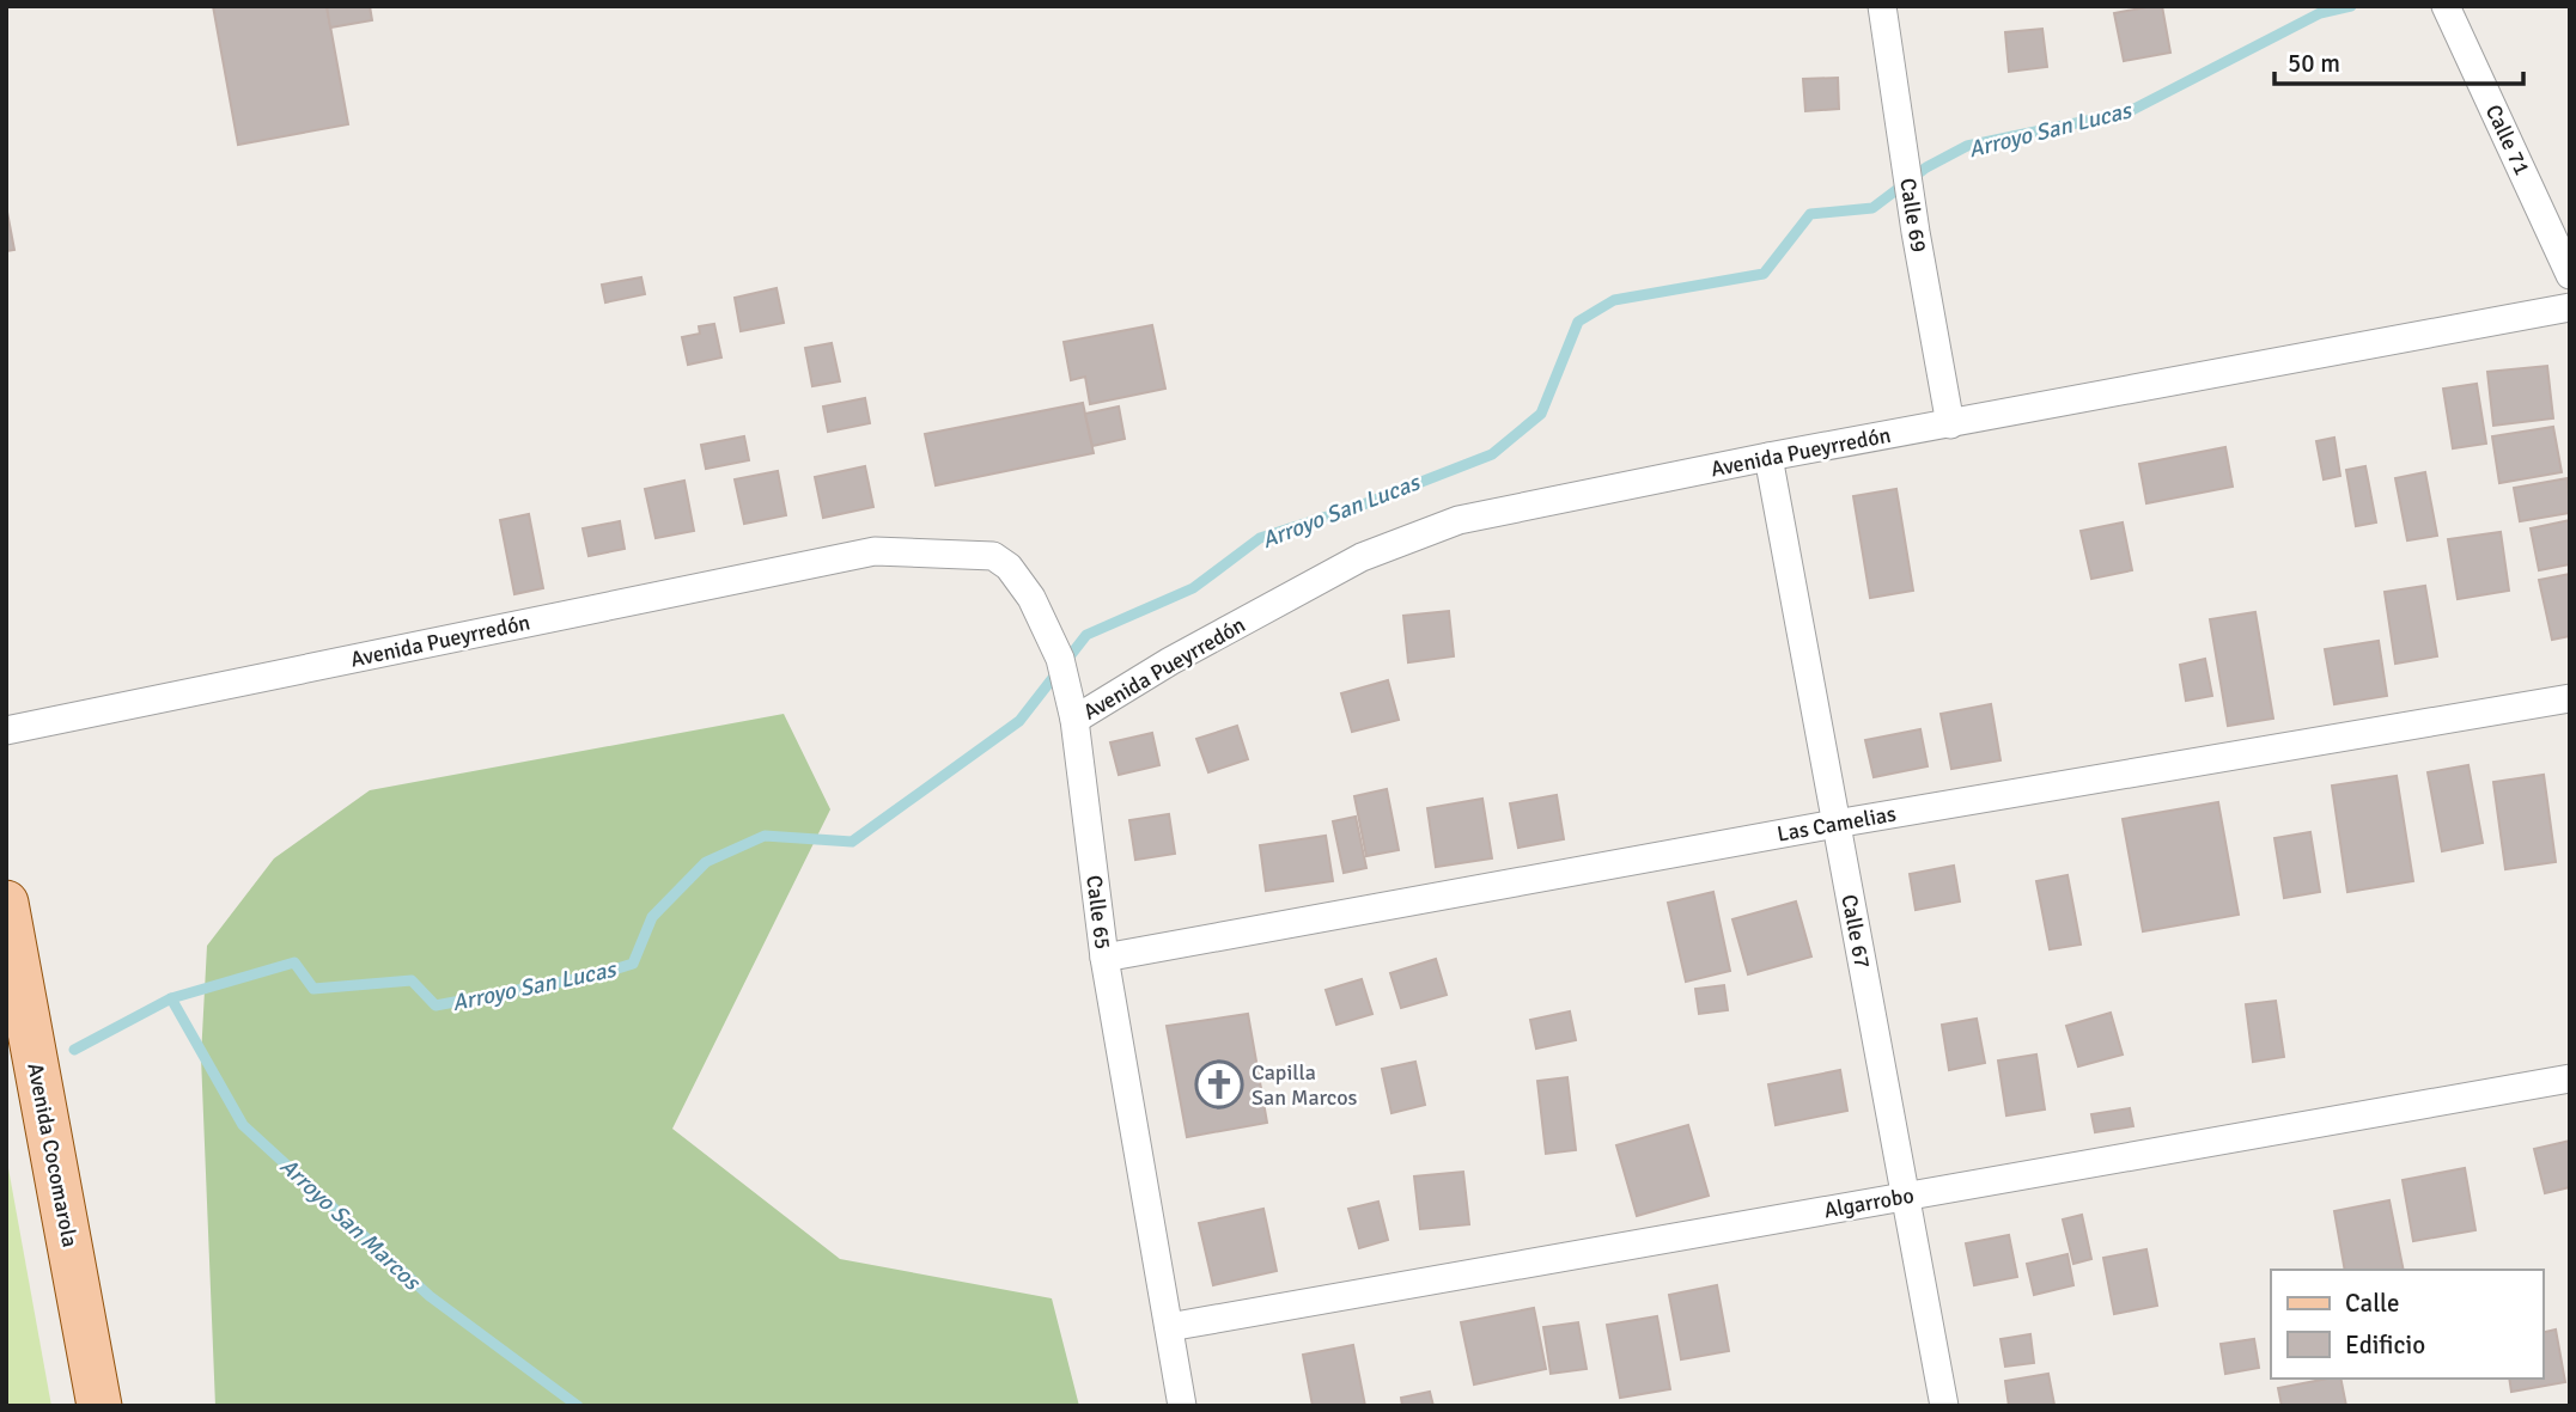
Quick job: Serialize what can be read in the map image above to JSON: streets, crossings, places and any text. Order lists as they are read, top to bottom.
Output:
{
  "streets": {
    "main road": ["Avenida Cocomarola"],
    "street": [
      "Calle 71",
      "Calle 69",
      "Avenida Pueyrredón",
      "Las Camelias",
      "Calle 65",
      "Calle 67",
      "Algarrobo"
    ]
  },
  "crossings": [
    ["Calle 69", "Avenida Pueyrredón"],
    ["Avenida Pueyrredón", "Calle 65"],
    ["Avenida Pueyrredón", "Calle 67"],
    ["Las Camelias", "Calle 65"],
    ["Las Camelias", "Calle 67"],
    ["Calle 65", "Algarrobo"],
    ["Calle 67", "Algarrobo"]
  ],
  "water": ["Arroyo San Lucas", "Arroyo San Marcos"],
  "places": {
    "church": ["Capilla San Marcos"]
  },
  "legend": ["Calle", "Edificio"],
  "scale_bar": "50 m"
}
